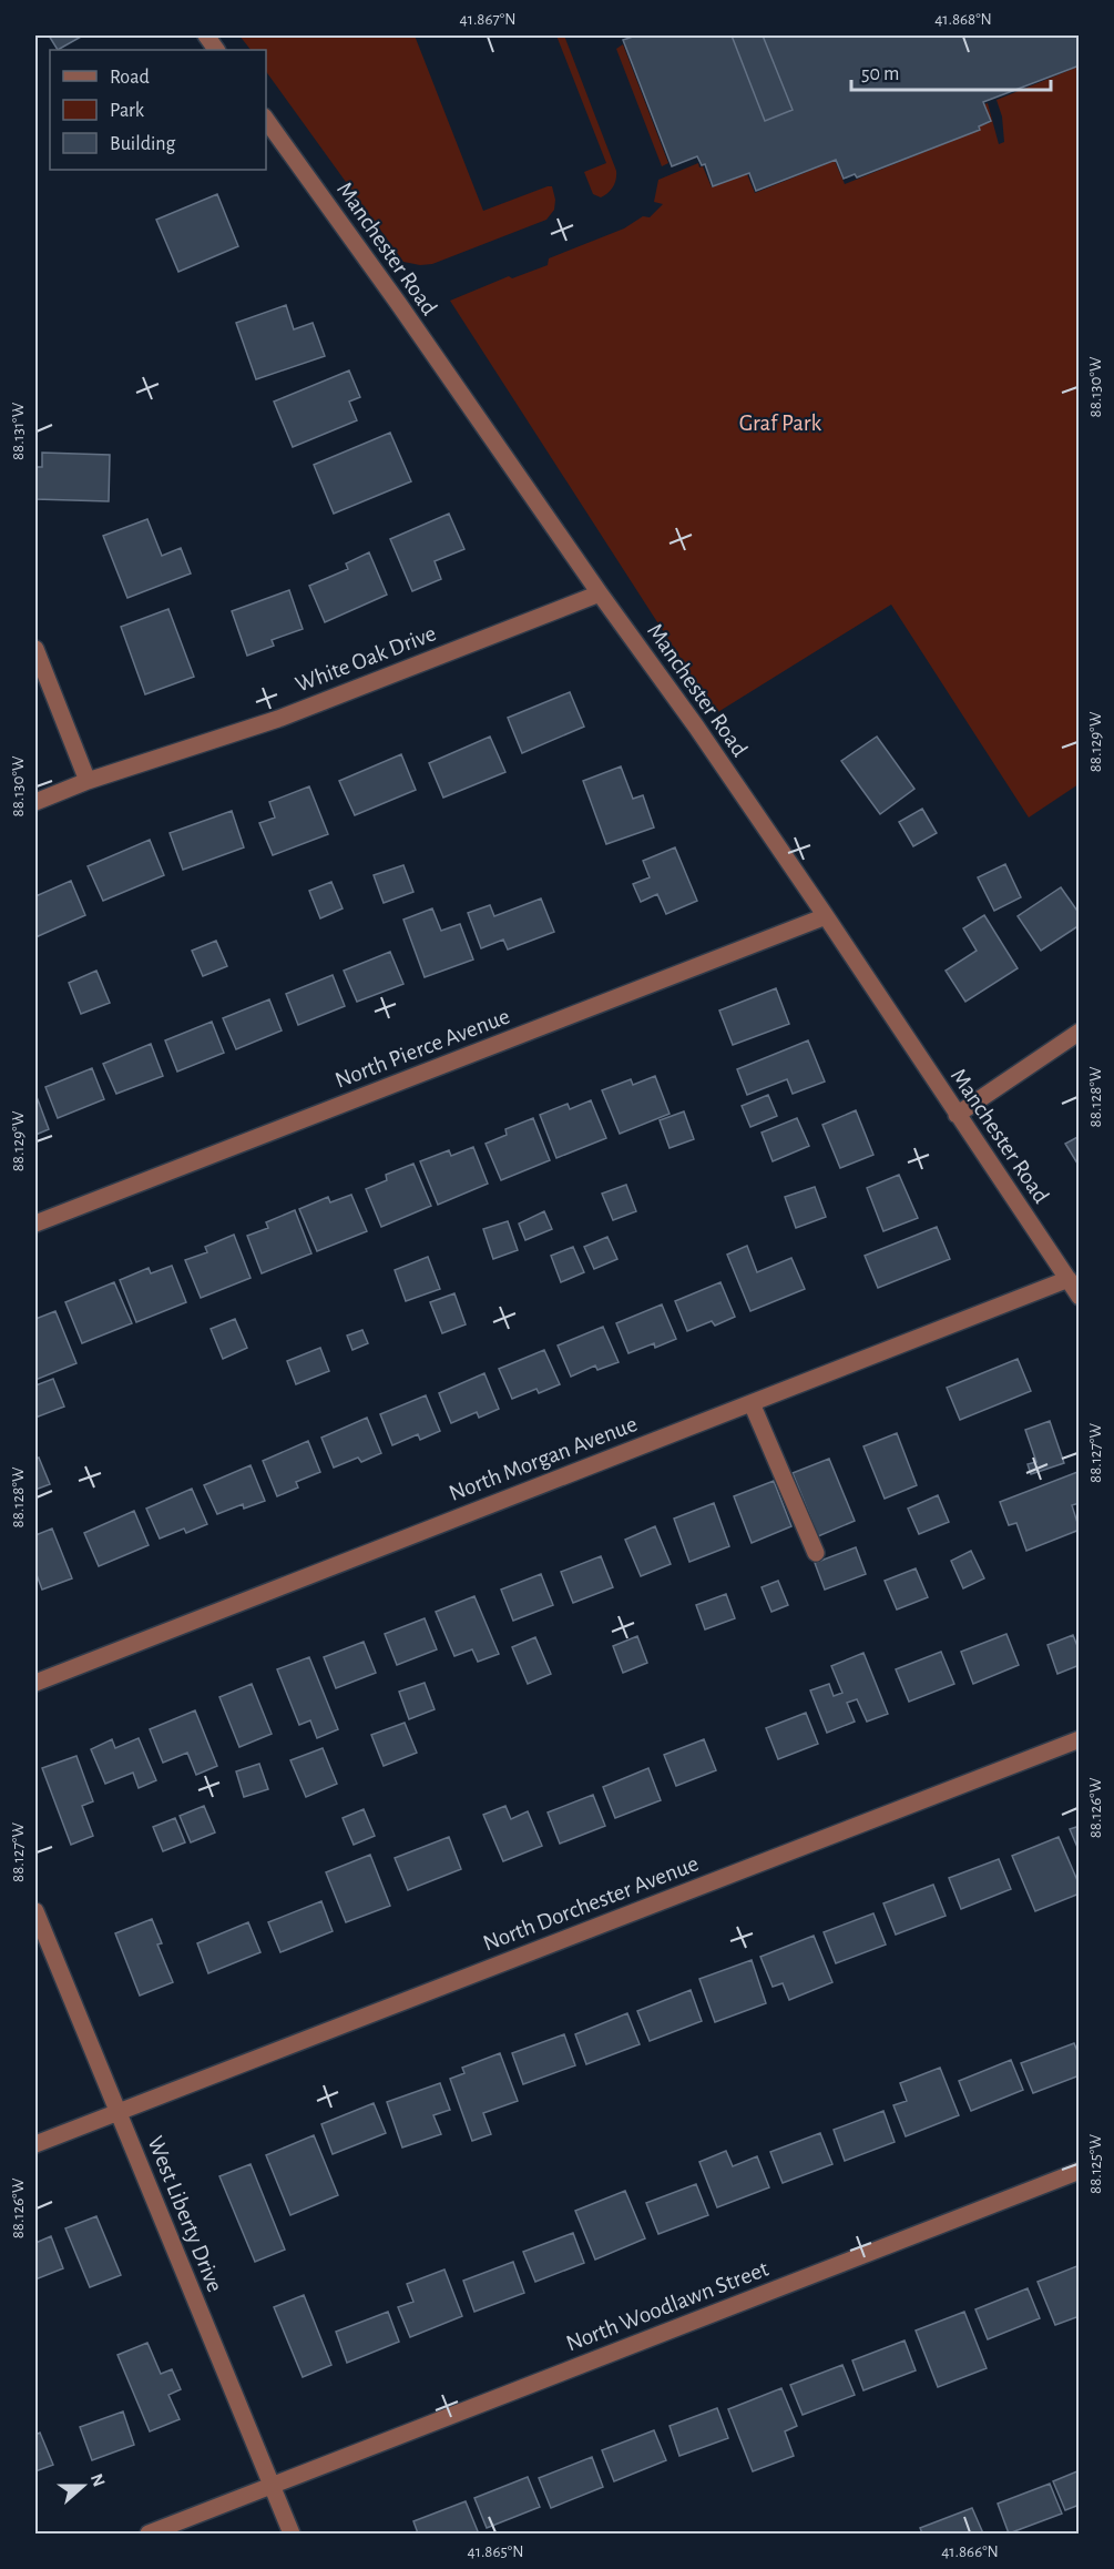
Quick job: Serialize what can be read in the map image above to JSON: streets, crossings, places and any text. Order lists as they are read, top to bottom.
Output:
{
  "streets": {
    "street": [
      "Manchester Road",
      "White Oak Drive",
      "North Pierce Avenue",
      "North Morgan Avenue",
      "North Dorchester Avenue",
      "West Liberty Drive",
      "North Woodlawn Street"
    ]
  },
  "crossings": [
    ["Manchester Road", "White Oak Drive"],
    ["Manchester Road", "North Pierce Avenue"],
    ["Manchester Road", "North Morgan Avenue"],
    ["North Dorchester Avenue", "West Liberty Drive"],
    ["West Liberty Drive", "North Woodlawn Street"]
  ],
  "parks": ["Graf Park"],
  "legend": ["Road", "Park", "Building"],
  "scale_bar": "50 m",
  "north": "right",
  "coordinates": [
    "41.867°N",
    "41.868°N",
    "88.130°W",
    "88.131°W",
    "88.129°W",
    "88.128°W",
    "88.127°W",
    "88.126°W",
    "88.125°W",
    "41.865°N",
    "41.866°N"
  ]
}
